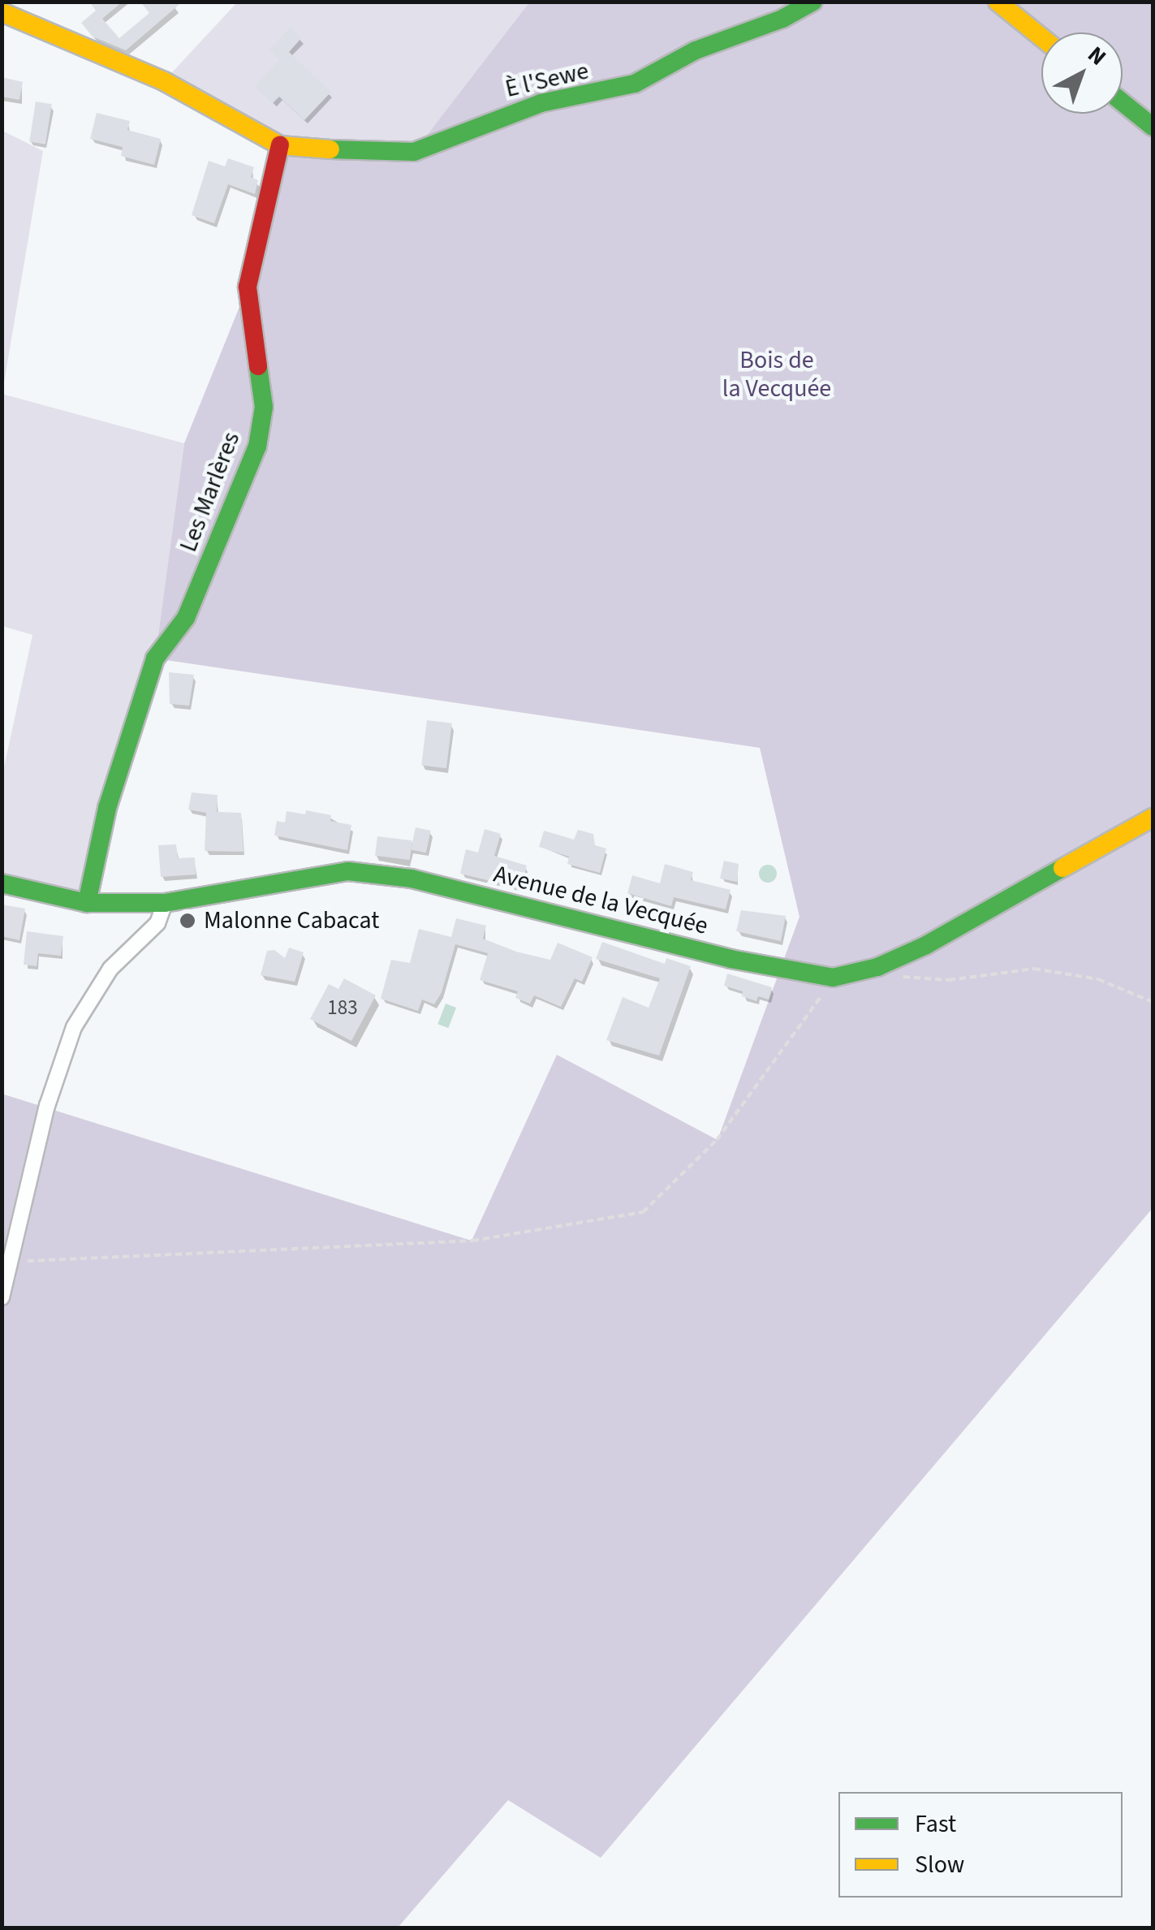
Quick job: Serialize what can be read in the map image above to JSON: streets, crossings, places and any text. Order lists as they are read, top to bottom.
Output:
{
  "streets": {
    "street": ["È l'Sewe", "Les Marlères", "Avenue de la Vecquée"]
  },
  "crossings": [
    ["È l'Sewe", "Les Marlères"],
    ["Les Marlères", "Avenue de la Vecquée"]
  ],
  "parks": ["Bois de la Vecquée"],
  "places": ["Malonne Cabacat"],
  "house_numbers": ["183"],
  "legend": ["Fast", "Slow"],
  "north": "top right"
}
